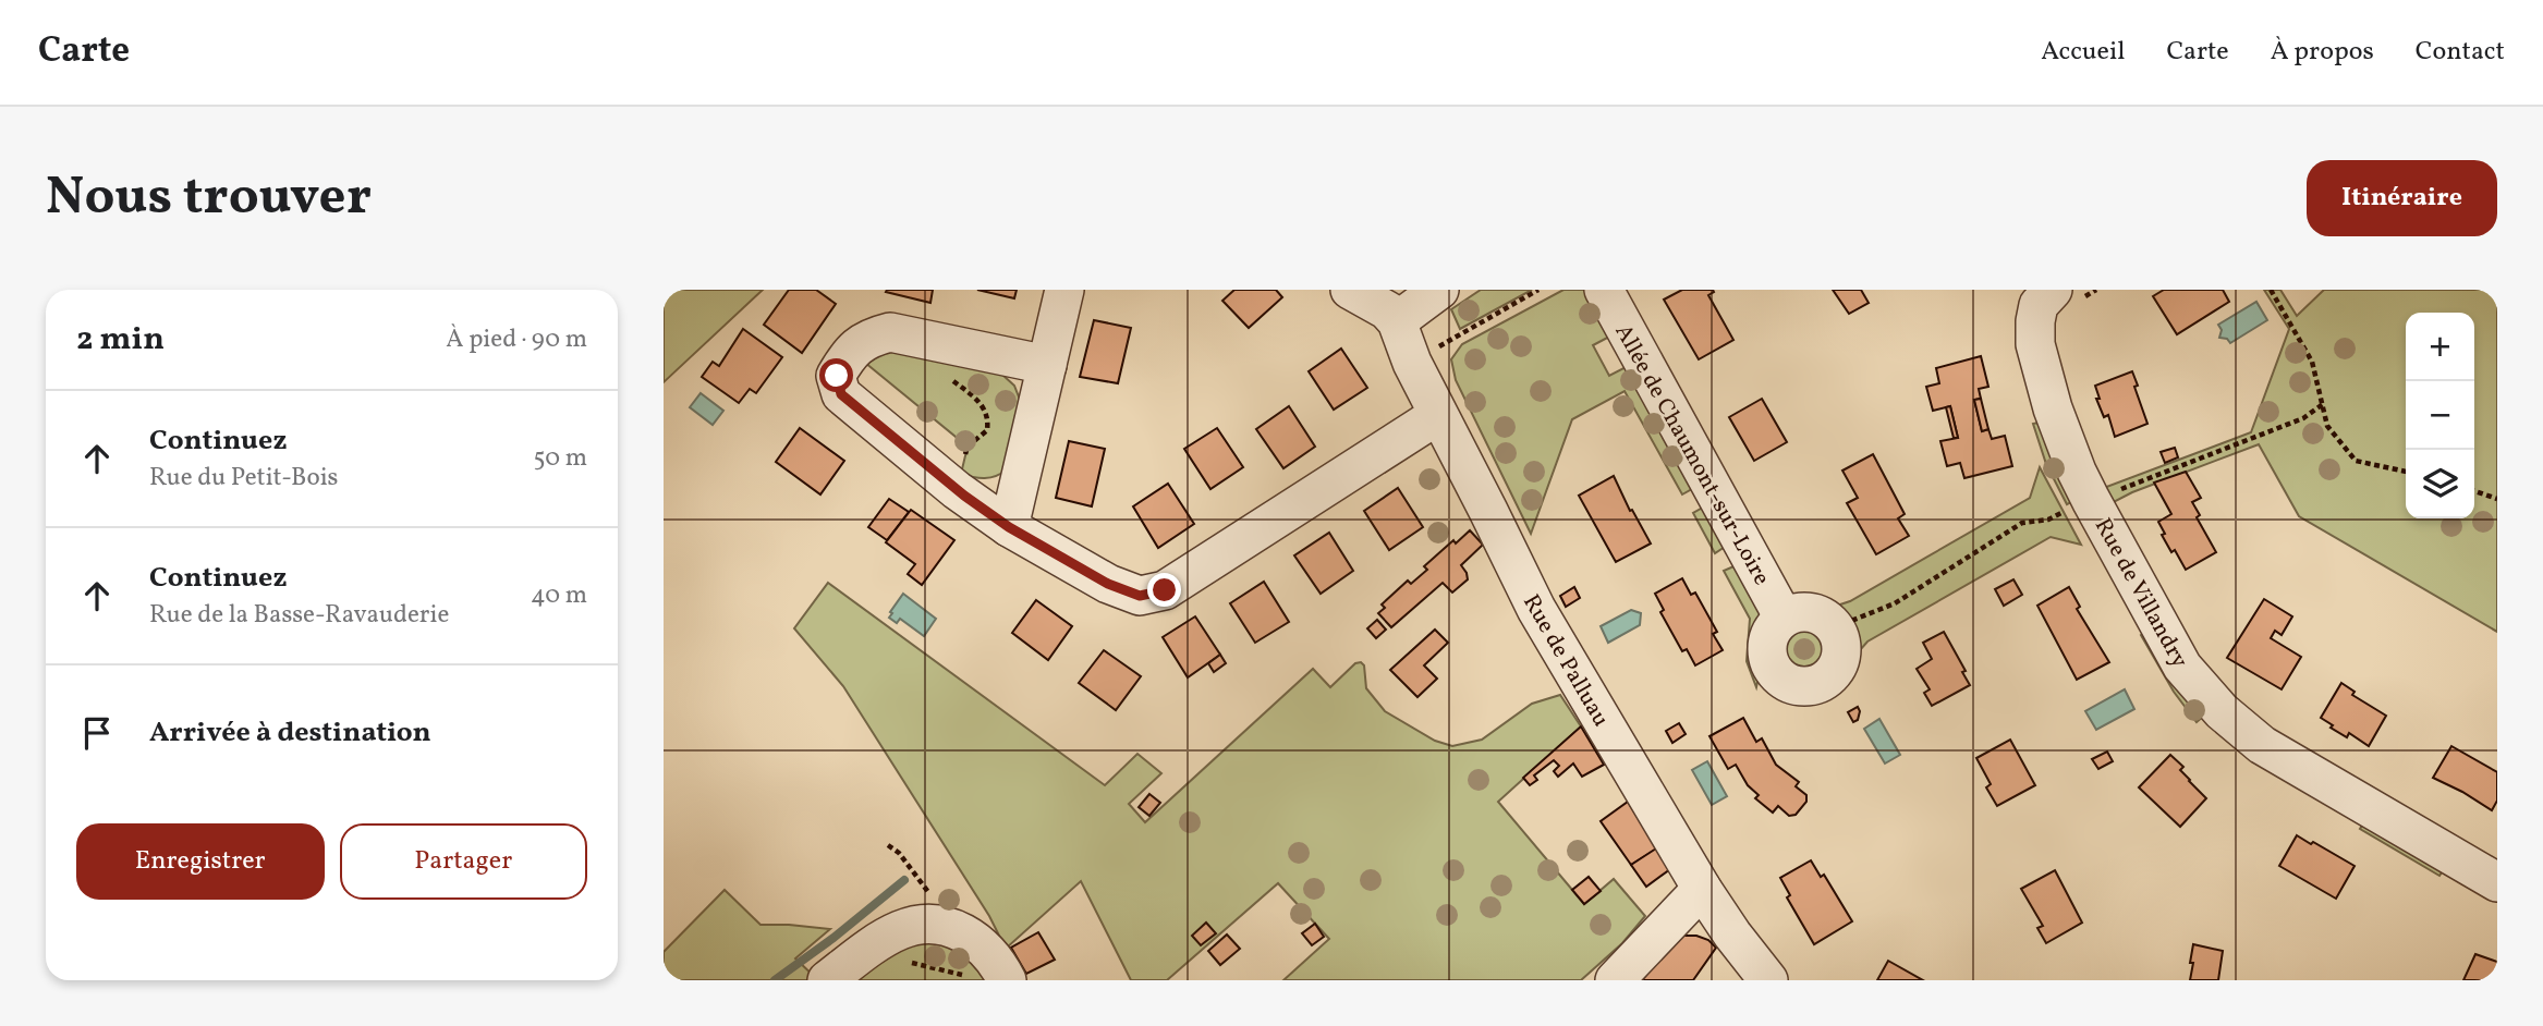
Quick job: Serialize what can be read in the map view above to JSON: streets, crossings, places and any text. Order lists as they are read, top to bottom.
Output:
{
  "streets": {
    "street": ["Allée de Chaumont-sur-Loire", "Rue de Villandry", "Rue de Palluau"]
  },
  "page": {
    "header": "Carte",
    "nav": [
      "Accueil",
      "Carte",
      "À propos",
      "Contact"
    ],
    "buttons": [
      "Itinéraire",
      ["Enregistrer", "Partager"]
    ],
    "title": "Nous trouver",
    "heading": ["2 min", "À pied · 90 m"],
    "map_buttons": ["+", "−"],
    "list": [
      ["Continuez", "Rue du Petit-Bois", "50 m"],
      ["Continuez", "Rue de la Basse-Ravauderie", "40 m"],
      "Arrivée à destination"
    ]
  }
}
